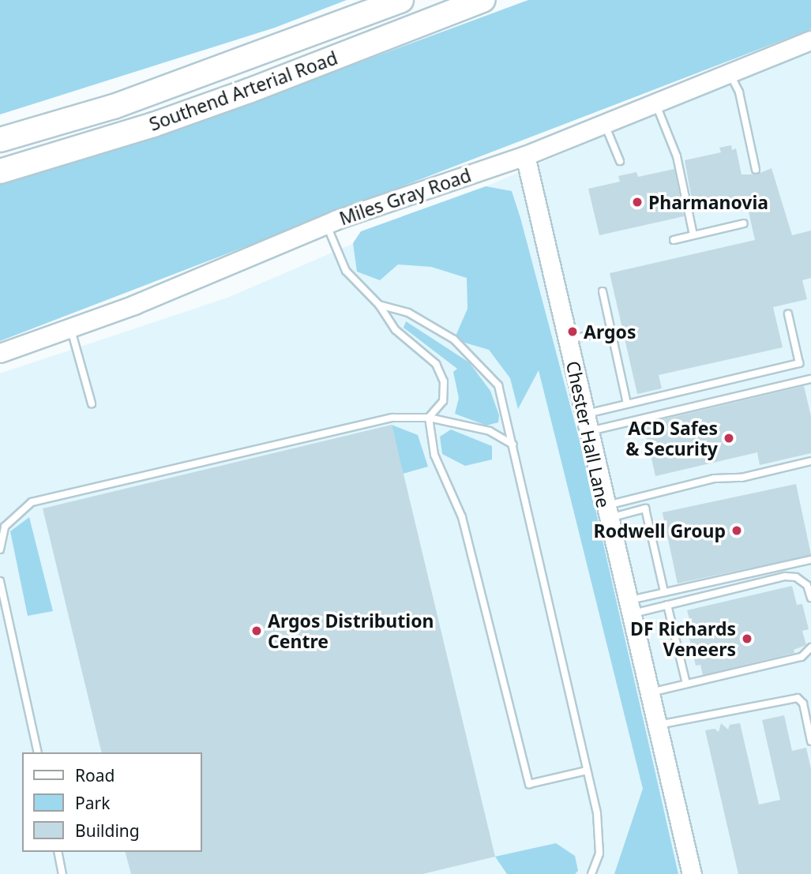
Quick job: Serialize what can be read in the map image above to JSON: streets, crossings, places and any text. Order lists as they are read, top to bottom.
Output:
{
  "streets": {
    "highway": ["Southend Arterial Road"],
    "street": ["Miles Gray Road", "Chester Hall Lane"]
  },
  "crossings": [
    ["Miles Gray Road", "Chester Hall Lane"]
  ],
  "places": [
    "Pharmanovia",
    "Argos",
    "ACD Safes & Security",
    "Rodwell Group",
    "Argos Distribution Centre",
    "DF Richards Veneers"
  ],
  "legend": ["Road", "Park", "Building"]
}
